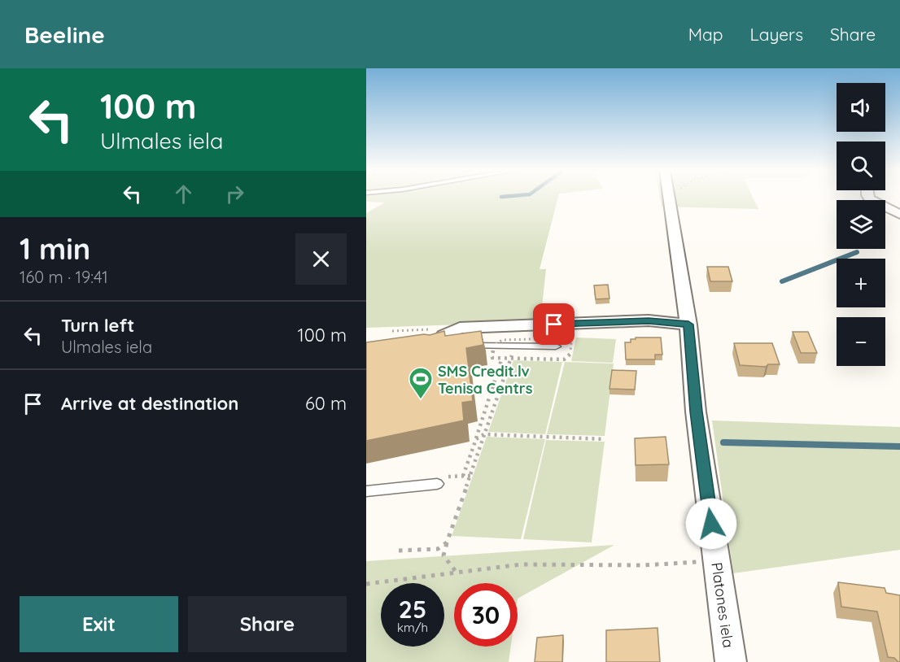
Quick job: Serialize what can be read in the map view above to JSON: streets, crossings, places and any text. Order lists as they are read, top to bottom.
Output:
{
  "streets": {
    "street": ["Platones iela"]
  },
  "places": {
    "sports": ["SMS Credit.lv Tenisa Centrs"]
  },
  "page": {
    "header": "Beeline",
    "nav": ["Map", "Layers", "Share"],
    "turn": ["100 m", "Ulmales iela"],
    "map_buttons": ["+", "−"],
    "heading": ["1 min", "160 m · 19:41"],
    "list": [
      {
        "name": "Turn left",
        "note": "Ulmales iela",
        "value": "100 m"
      },
      {
        "name": "Arrive at destination",
        "value": "60 m"
      }
    ],
    "speed": "25 km/h",
    "limit": "30",
    "buttons": ["Exit", "Share"]
  }
}
